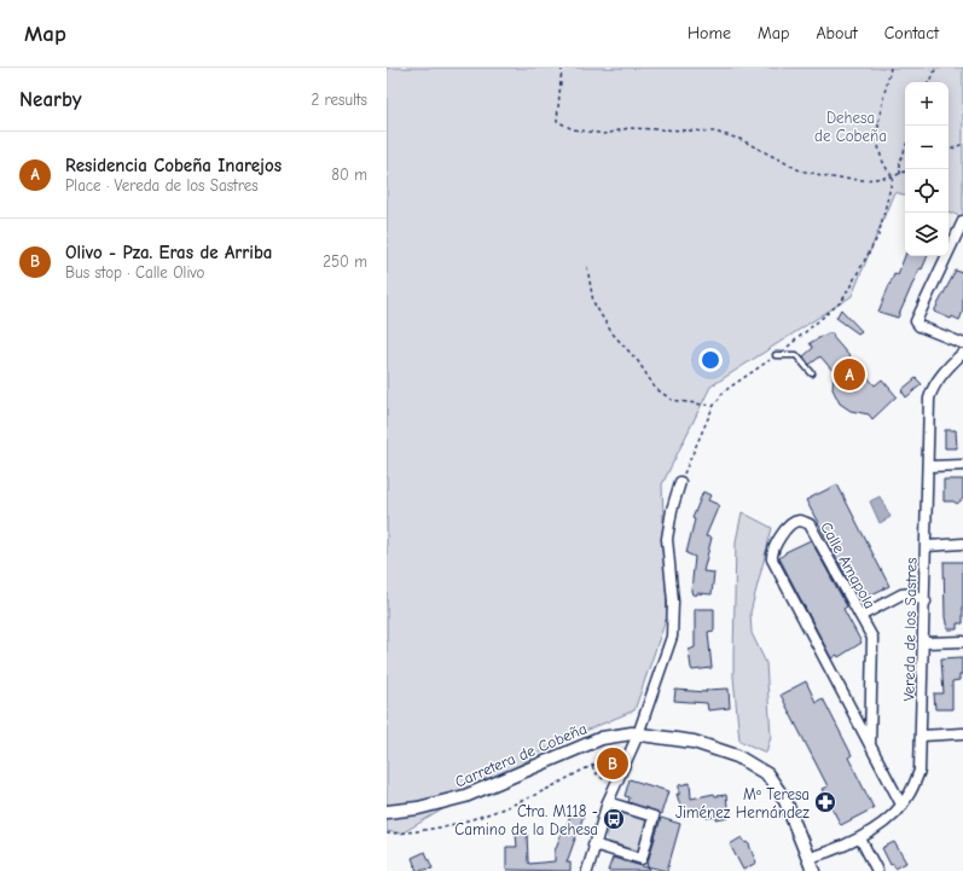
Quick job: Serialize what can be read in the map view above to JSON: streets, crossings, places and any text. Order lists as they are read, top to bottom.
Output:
{
  "streets": {
    "street": ["Calle Amapola", "Vereda de los Sastres", "Carretera de Cobeña"]
  },
  "crossings": [
    ["Calle Amapola", "Vereda de los Sastres"],
    ["Vereda de los Sastres", "Carretera de Cobeña"]
  ],
  "parks": ["Dehesa de Cobeña"],
  "places": {
    "pharmacy": ["Mª Teresa Jiménez Hernández"],
    "bus stop": ["Ctra. M118 - Camino de la Dehesa"]
  },
  "page": {
    "header": "Map",
    "nav": [
      "Home",
      "Map",
      "About",
      "Contact"
    ],
    "heading": ["Nearby", "2 results"],
    "map_buttons": ["+", "−"],
    "list": [
      {
        "mark": "A",
        "name": "Residencia Cobeña Inarejos",
        "note": "Place · Vereda de los Sastres",
        "value": "80 m"
      },
      {
        "mark": "B",
        "name": "Olivo - Pza. Eras de Arriba",
        "note": "Bus stop · Calle Olivo",
        "value": "250 m"
      }
    ],
    "pins": ["A", "B"]
  }
}
